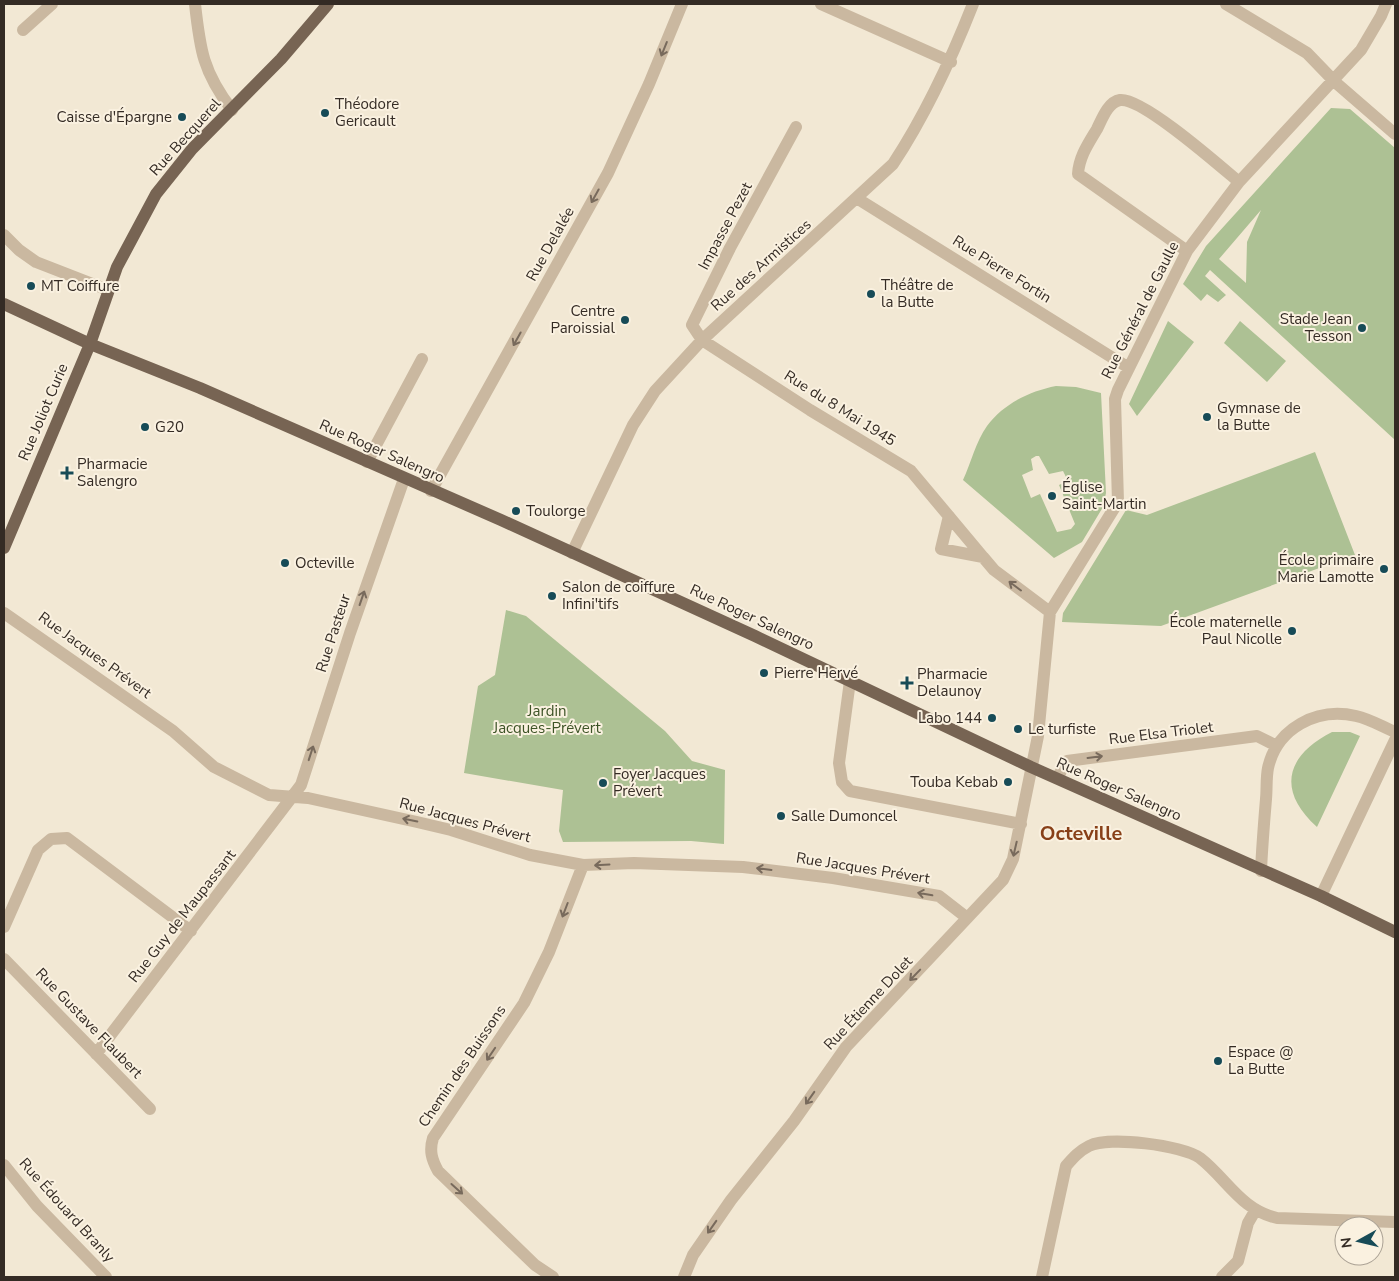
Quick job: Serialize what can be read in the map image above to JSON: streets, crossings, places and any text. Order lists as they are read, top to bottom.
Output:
{
  "streets": {
    "main road": ["Rue Becquerel", "Rue Joliot Curie", "Rue Roger Salengro"],
    "street": [
      "Impasse Pezet",
      "Rue Delalée",
      "Rue des Armistices",
      "Rue Pierre Fortin",
      "Rue Général de Gaulle",
      "Rue du 8 Mai 1945",
      "Rue Pasteur",
      "Rue Jacques Prévert",
      "Rue Elsa Triolet",
      "Rue Guy de Maupassant",
      "Rue Étienne Dolet",
      "Rue Gustave Flaubert",
      "Chemin des Buissons",
      "Rue Édouard Branly"
    ]
  },
  "crossings": [
    ["Rue Becquerel", "Rue Joliot Curie"],
    ["Rue Becquerel", "Rue Roger Salengro"],
    ["Impasse Pezet", "Rue des Armistices"],
    ["Impasse Pezet", "Rue du 8 Mai 1945"],
    ["Rue Delalée", "Rue Roger Salengro"],
    ["Rue des Armistices", "Rue Pierre Fortin"],
    ["Rue des Armistices", "Rue du 8 Mai 1945"],
    ["Rue des Armistices", "Rue Roger Salengro"],
    ["Rue Pierre Fortin", "Rue Général de Gaulle"],
    ["Rue Général de Gaulle", "Rue du 8 Mai 1945"],
    ["Rue Général de Gaulle", "Rue Roger Salengro"],
    ["Rue Général de Gaulle", "Rue Étienne Dolet"],
    ["Rue Joliot Curie", "Rue Roger Salengro"],
    ["Rue Roger Salengro", "Rue Pasteur"],
    ["Rue Roger Salengro", "Rue Elsa Triolet"],
    ["Rue Roger Salengro", "Rue Étienne Dolet"],
    ["Rue Pasteur", "Rue Jacques Prévert"],
    ["Rue Pasteur", "Rue Guy de Maupassant"],
    ["Rue Jacques Prévert", "Rue Guy de Maupassant"],
    ["Rue Jacques Prévert", "Rue Étienne Dolet"],
    ["Rue Jacques Prévert", "Chemin des Buissons"],
    ["Rue Guy de Maupassant", "Rue Gustave Flaubert"]
  ],
  "one_way": [
    "Rue Delalée",
    "Rue Pasteur",
    "Rue Jacques Prévert",
    "Rue Elsa Triolet",
    "Rue Étienne Dolet",
    "Chemin des Buissons"
  ],
  "districts": ["Octeville"],
  "parks": ["Jardin Jacques-Prévert"],
  "places": {
    "other": [
      "Théodore Gericault",
      "Caisse d'Épargne",
      "MT Coiffure",
      "Théâtre de la Butte",
      "Centre Paroissial",
      "Stade Jean Tesson",
      "Gymnase de la Butte",
      "G20",
      "Église Saint-Martin",
      "Toulorge",
      "Octeville",
      "École primaire Marie Lamotte",
      "Salon de coiffure Infini'tifs",
      "École maternelle Paul Nicolle",
      "Pierre Hervé",
      "Labo 144",
      "Le turfiste",
      "Touba Kebab",
      "Foyer Jacques Prévert",
      "Salle Dumoncel",
      "Espace @ La Butte"
    ],
    "health": ["Pharmacie Salengro", "Pharmacie Delaunoy"]
  },
  "north": "left"
}
